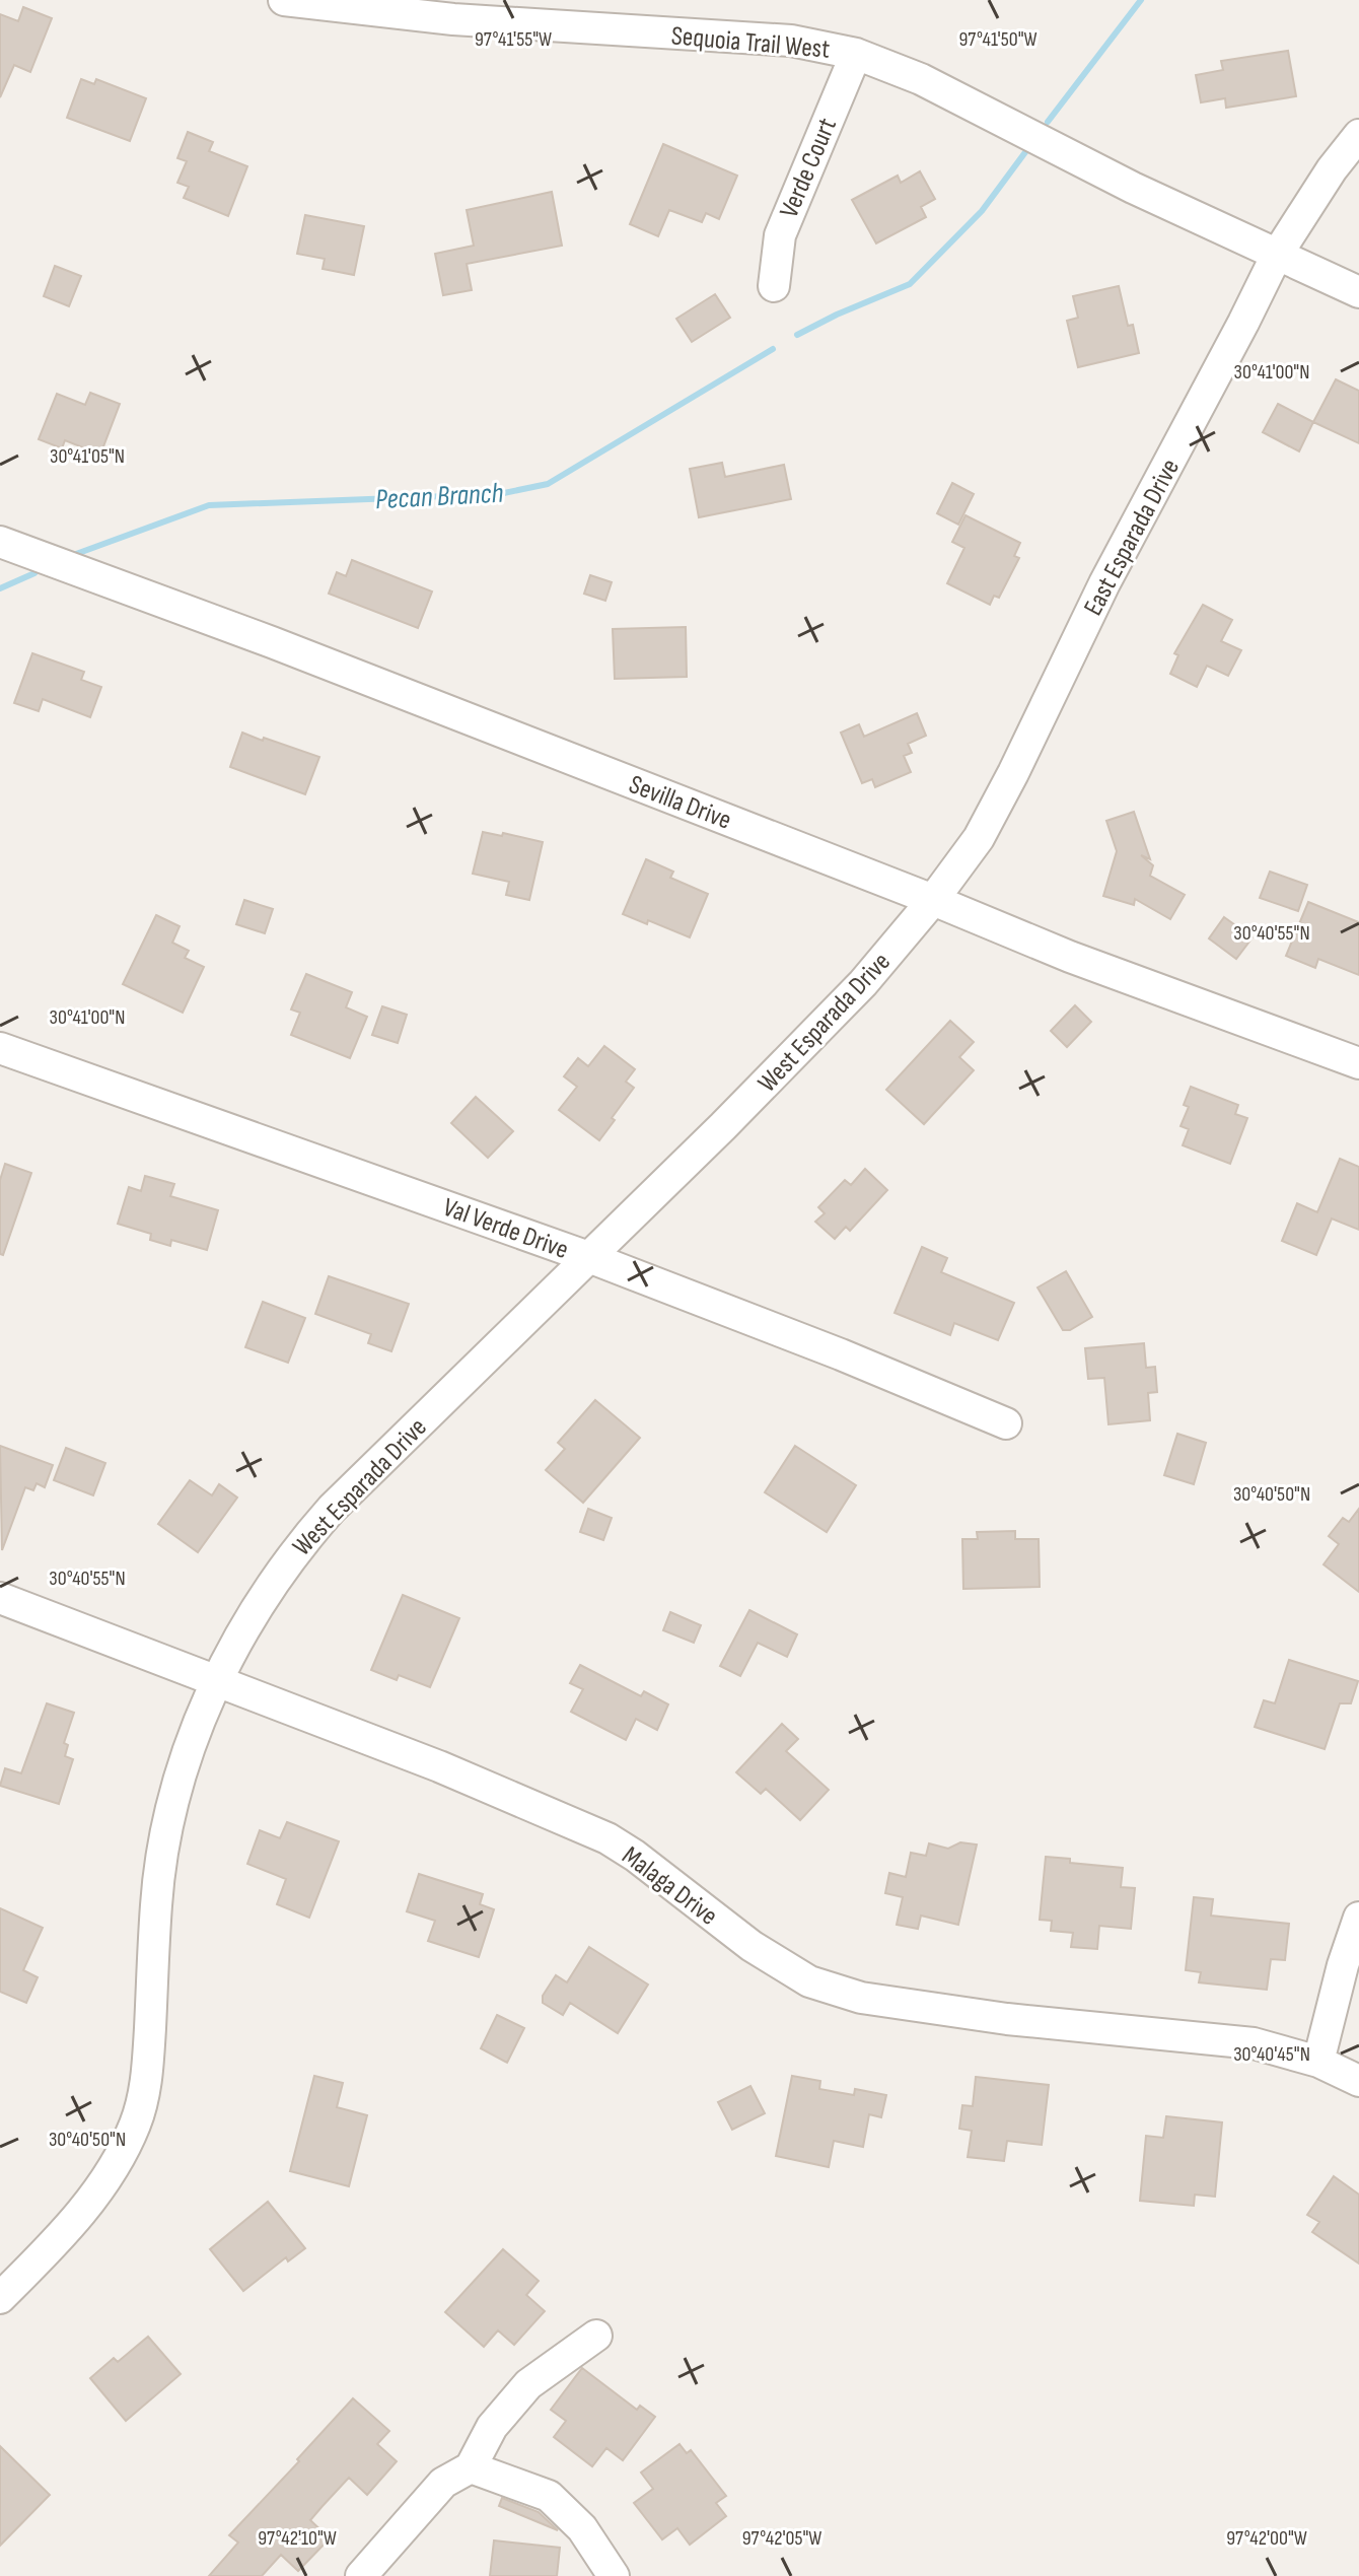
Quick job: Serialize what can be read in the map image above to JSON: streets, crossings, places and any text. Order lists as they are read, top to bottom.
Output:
{
  "streets": {
    "street": [
      "Sequoia Trail West",
      "Verde Court",
      "East Esparada Drive",
      "Sevilla Drive",
      "West Esparada Drive",
      "Val Verde Drive",
      "Malaga Drive"
    ]
  },
  "crossings": [
    ["Sequoia Trail West", "Verde Court"],
    ["Sequoia Trail West", "East Esparada Drive"],
    ["East Esparada Drive", "Sevilla Drive"],
    ["East Esparada Drive", "West Esparada Drive"],
    ["Sevilla Drive", "West Esparada Drive"],
    ["West Esparada Drive", "Val Verde Drive"],
    ["West Esparada Drive", "Malaga Drive"]
  ],
  "water": ["Pecan Branch"],
  "coordinates": [
    "97°41'55\"W",
    "97°41'50\"W",
    "30°41'00\"N",
    "30°41'05\"N",
    "30°40'55\"N",
    "30°40'50\"N",
    "30°40'45\"N",
    "97°42'10\"W",
    "97°42'05\"W",
    "97°42'00\"W"
  ]
}
